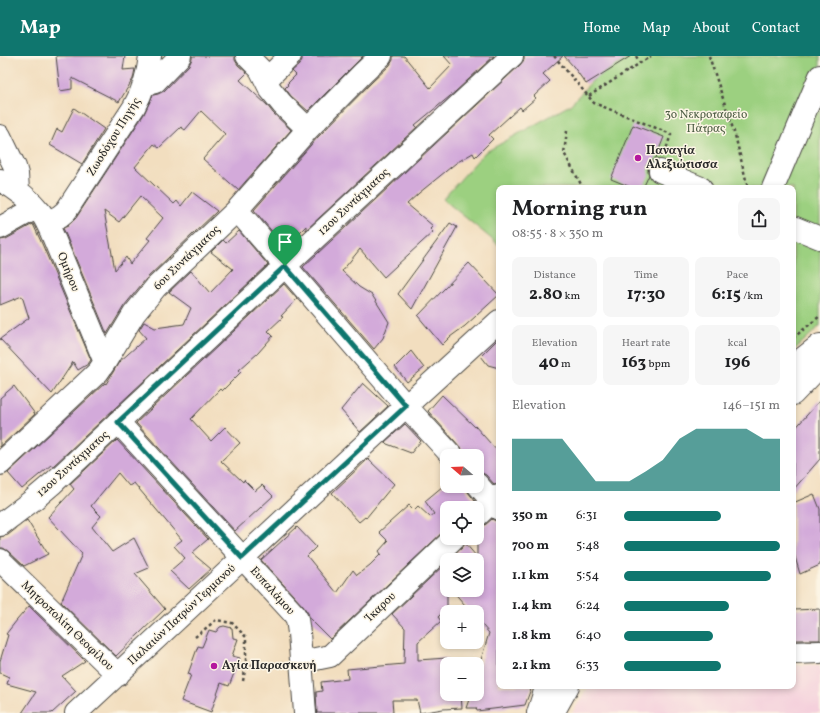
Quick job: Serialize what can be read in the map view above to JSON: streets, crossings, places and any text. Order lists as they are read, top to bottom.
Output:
{
  "streets": {
    "street": [
      "Ζωοδόχου Πηγής",
      "12ου Συντάγματος",
      "6ου Συντάγματος",
      "Ομήρου",
      "Ευπαλάμου",
      "Ίκαρου",
      "Παλαιών Πατρών Γερμανού",
      "Μητροπολίτη Θεοφίλου"
    ]
  },
  "crossings": [
    ["Ζωοδόχου Πηγής", "Ομήρου"],
    ["12ου Συντάγματος", "Ευπαλάμου"],
    ["6ου Συντάγματος", "Ομήρου"],
    ["Ευπαλάμου", "Ίκαρου"],
    ["Ευπαλάμου", "Παλαιών Πατρών Γερμανού"],
    ["Παλαιών Πατρών Γερμανού", "Μητροπολίτη Θεοφίλου"]
  ],
  "parks": ["3o Νεκροταφείο Πάτρας"],
  "places": ["Παναγία Αλεξιώτισσα", "Αγία Παρασκευή"],
  "north": "left",
  "page": {
    "header": "Map",
    "nav": [
      "Home",
      "Map",
      "About",
      "Contact"
    ],
    "heading": ["Morning run", "08:55 · 8 × 350 m"],
    "stats": [
      ["Distance", "2.80 km"],
      ["Time", "17:30"],
      ["Pace", "6:15 /km"],
      ["Elevation", "40 m"],
      ["Heart rate", "163 bpm"],
      ["kcal", "196"]
    ],
    "chart": ["Elevation", "146–151 m"],
    "map_buttons": ["+", "−"],
    "list": [
      {
        "name": "350 m",
        "note": "6:31"
      },
      {
        "name": "700 m",
        "note": "5:48"
      },
      {
        "name": "1.1 km",
        "note": "5:54"
      },
      {
        "name": "1.4 km",
        "note": "6:24"
      },
      {
        "name": "1.8 km",
        "note": "6:40"
      },
      {
        "name": "2.1 km",
        "note": "6:33"
      }
    ]
  }
}
